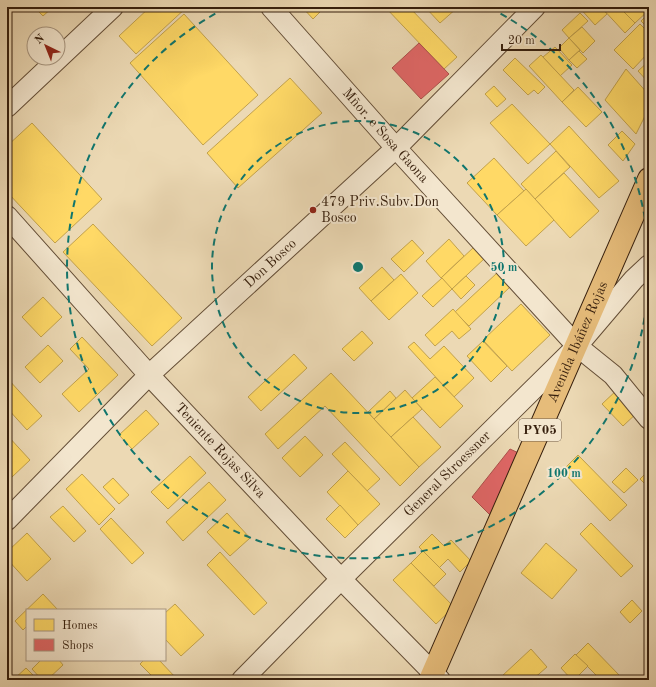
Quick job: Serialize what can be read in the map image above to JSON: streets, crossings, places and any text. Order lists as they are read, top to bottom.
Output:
{
  "streets": {
    "highway": ["Avenida Ibáñez Rojas", "PY05"],
    "street": [
      "Mñor. e Sosa Gaona",
      "Don Bosco",
      "Teniente Rojas Silva",
      "General Stroessner"
    ]
  },
  "crossings": [
    ["Mñor. e Sosa Gaona", "Don Bosco"],
    ["Mñor. e Sosa Gaona", "Avenida Ibáñez Rojas"],
    ["Mñor. e Sosa Gaona", "General Stroessner"],
    ["Don Bosco", "Teniente Rojas Silva"],
    ["Avenida Ibáñez Rojas", "Teniente Rojas Silva"],
    ["Avenida Ibáñez Rojas", "General Stroessner"],
    ["Teniente Rojas Silva", "General Stroessner"]
  ],
  "places": ["479 Priv.Subv.Don Bosco"],
  "legend": ["Homes", "Shops"],
  "scale_bar": "20 m",
  "north": "top left",
  "rings": ["50 m", "100 m"]
}
